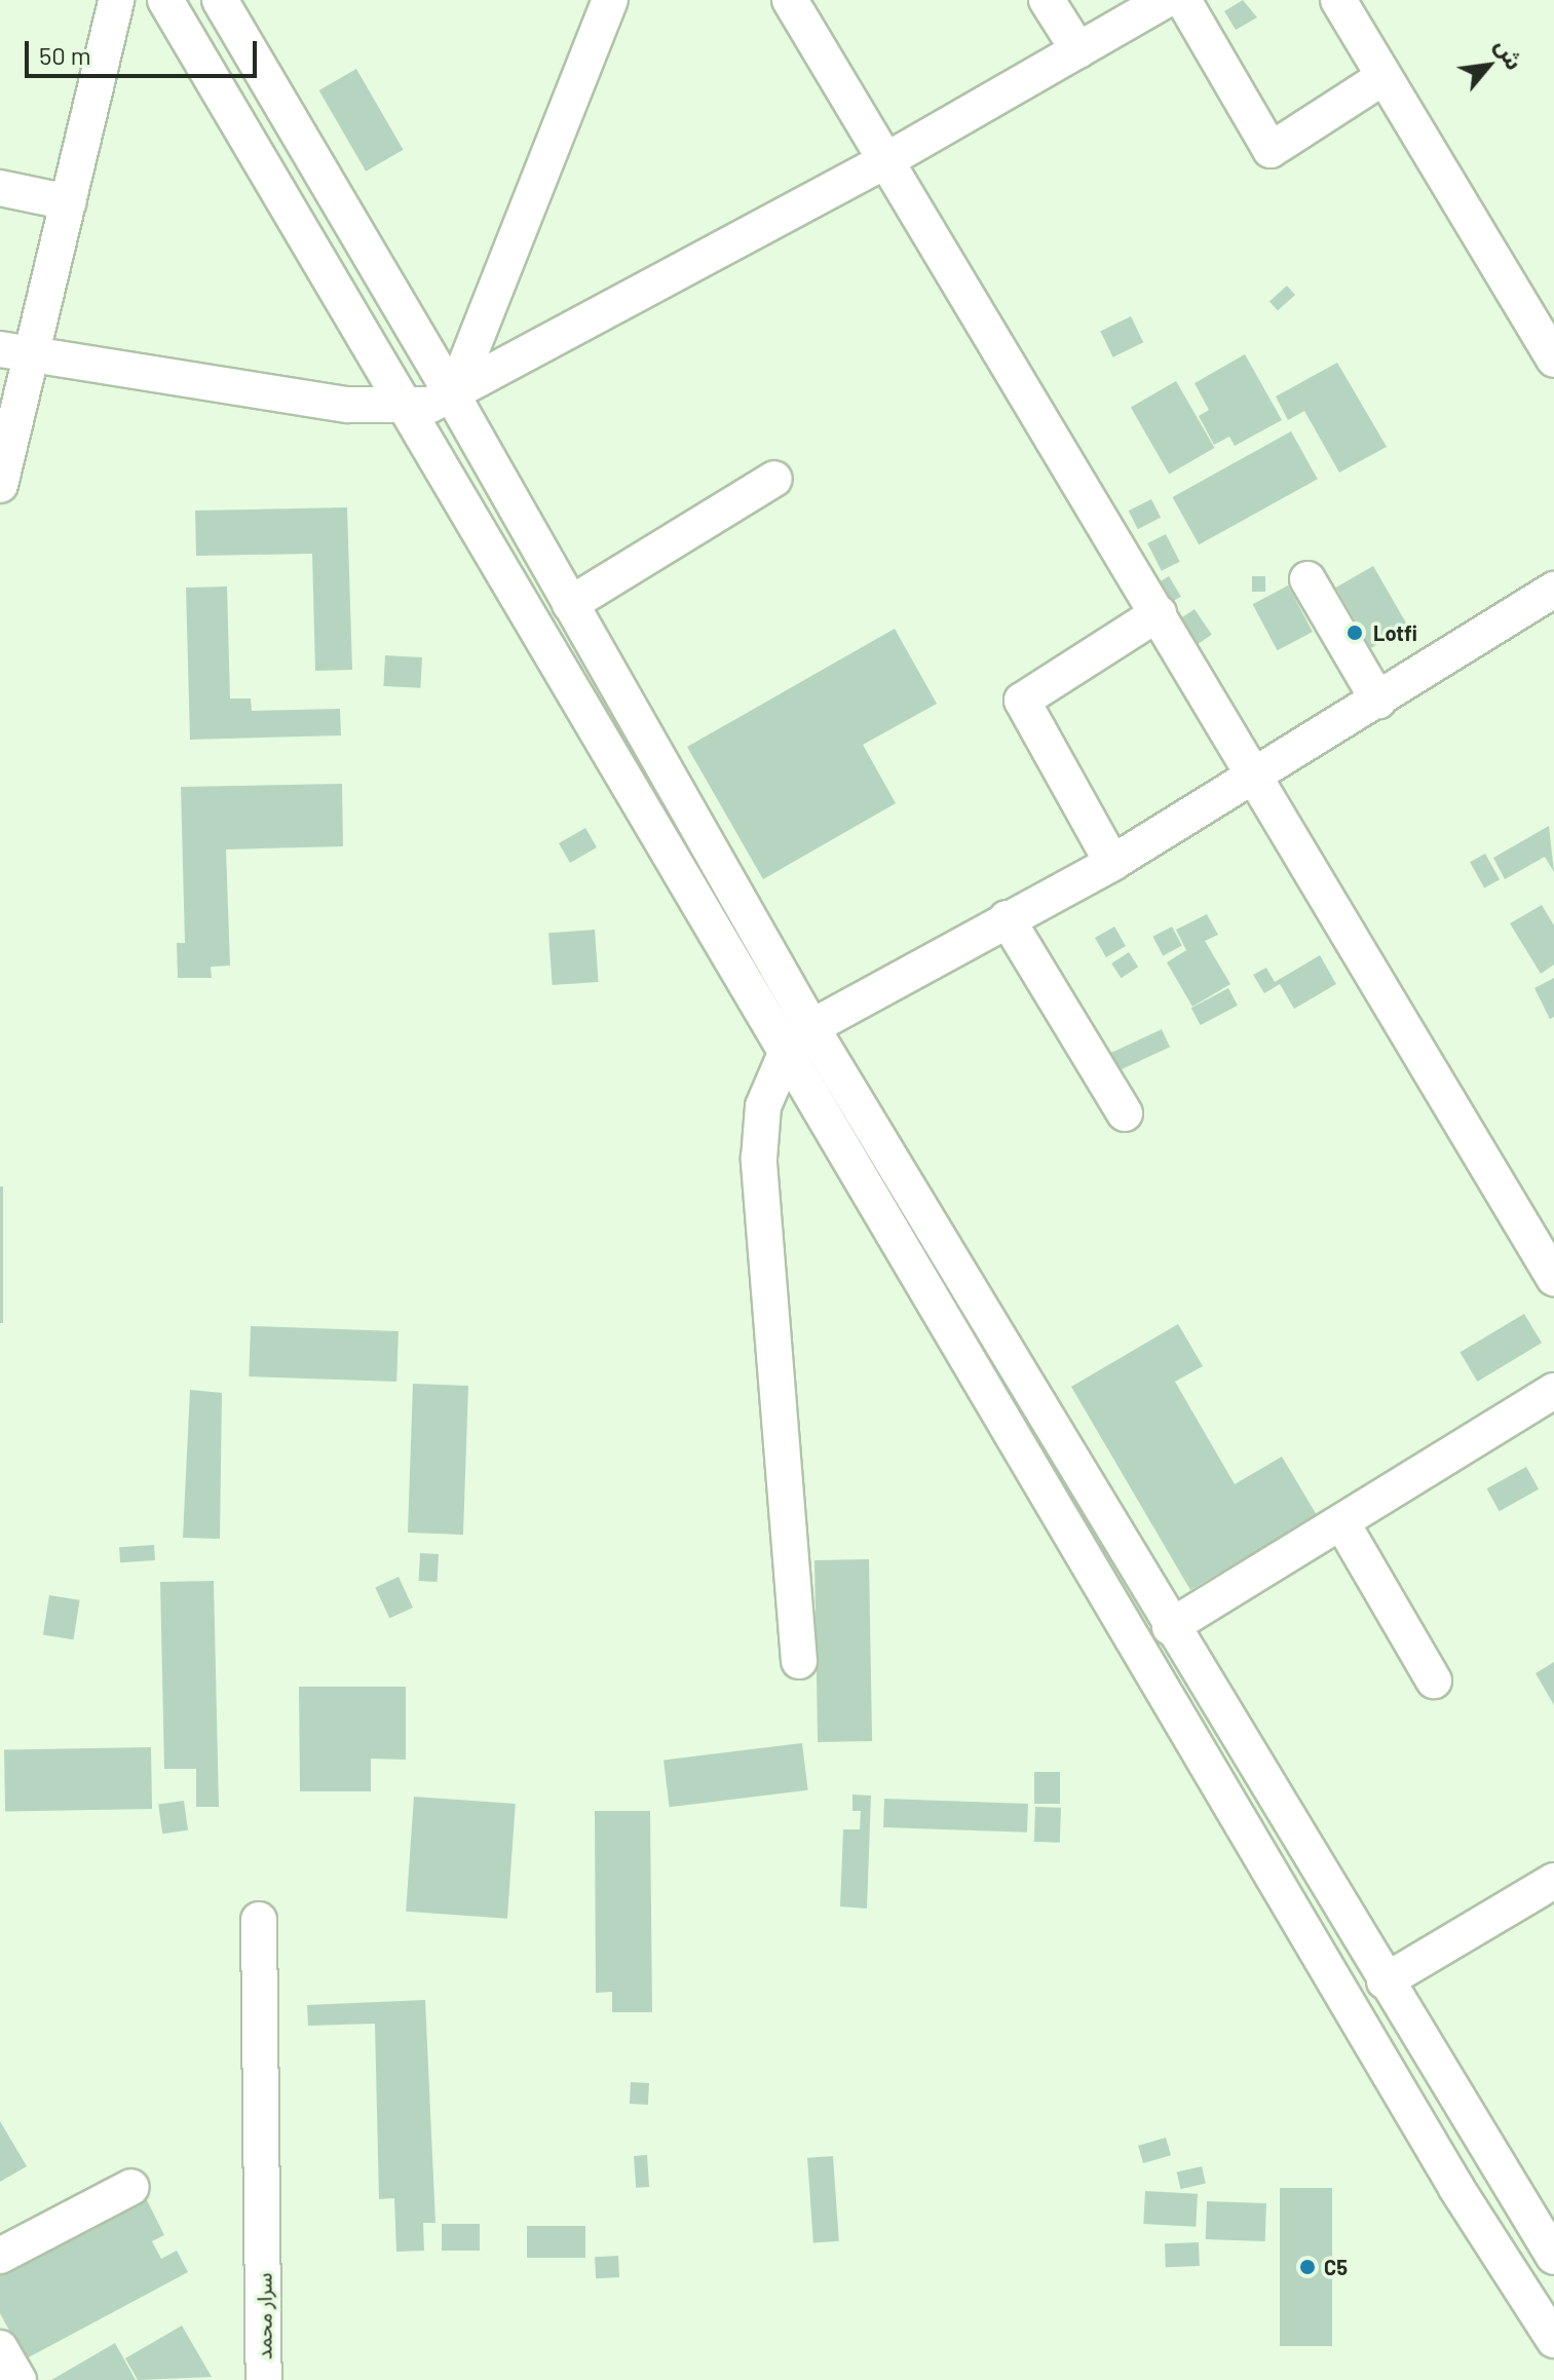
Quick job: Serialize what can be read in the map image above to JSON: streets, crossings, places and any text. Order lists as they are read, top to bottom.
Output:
{
  "streets": {
    "street": ["سرار محمد"]
  },
  "places": ["Lotfi", "C5"],
  "scale_bar": "50 m",
  "north": "top right"
}
